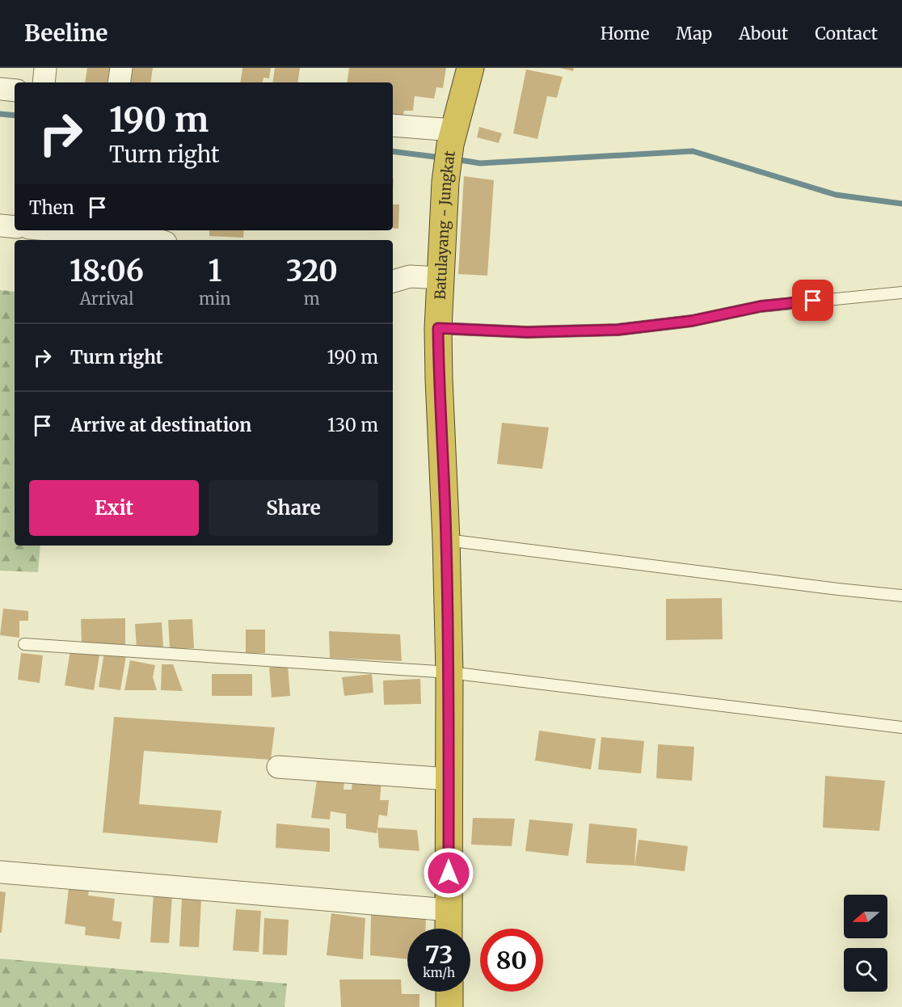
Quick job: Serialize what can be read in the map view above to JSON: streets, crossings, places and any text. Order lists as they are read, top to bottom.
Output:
{
  "streets": {
    "highway": ["Batulayang - Jungkat"]
  },
  "north": "left",
  "page": {
    "header": "Beeline",
    "nav": [
      "Home",
      "Map",
      "About",
      "Contact"
    ],
    "turn": ["190 m", "Turn right"],
    "then": "Then",
    "eta": [
      "18:06",
      "Arrival",
      "1",
      "min",
      "320",
      "m"
    ],
    "list": [
      {
        "name": "Turn right",
        "value": "190 m"
      },
      {
        "name": "Arrive at destination",
        "value": "130 m"
      }
    ],
    "buttons": ["Exit", "Share"],
    "speed": "73 km/h",
    "limit": "80"
  }
}
